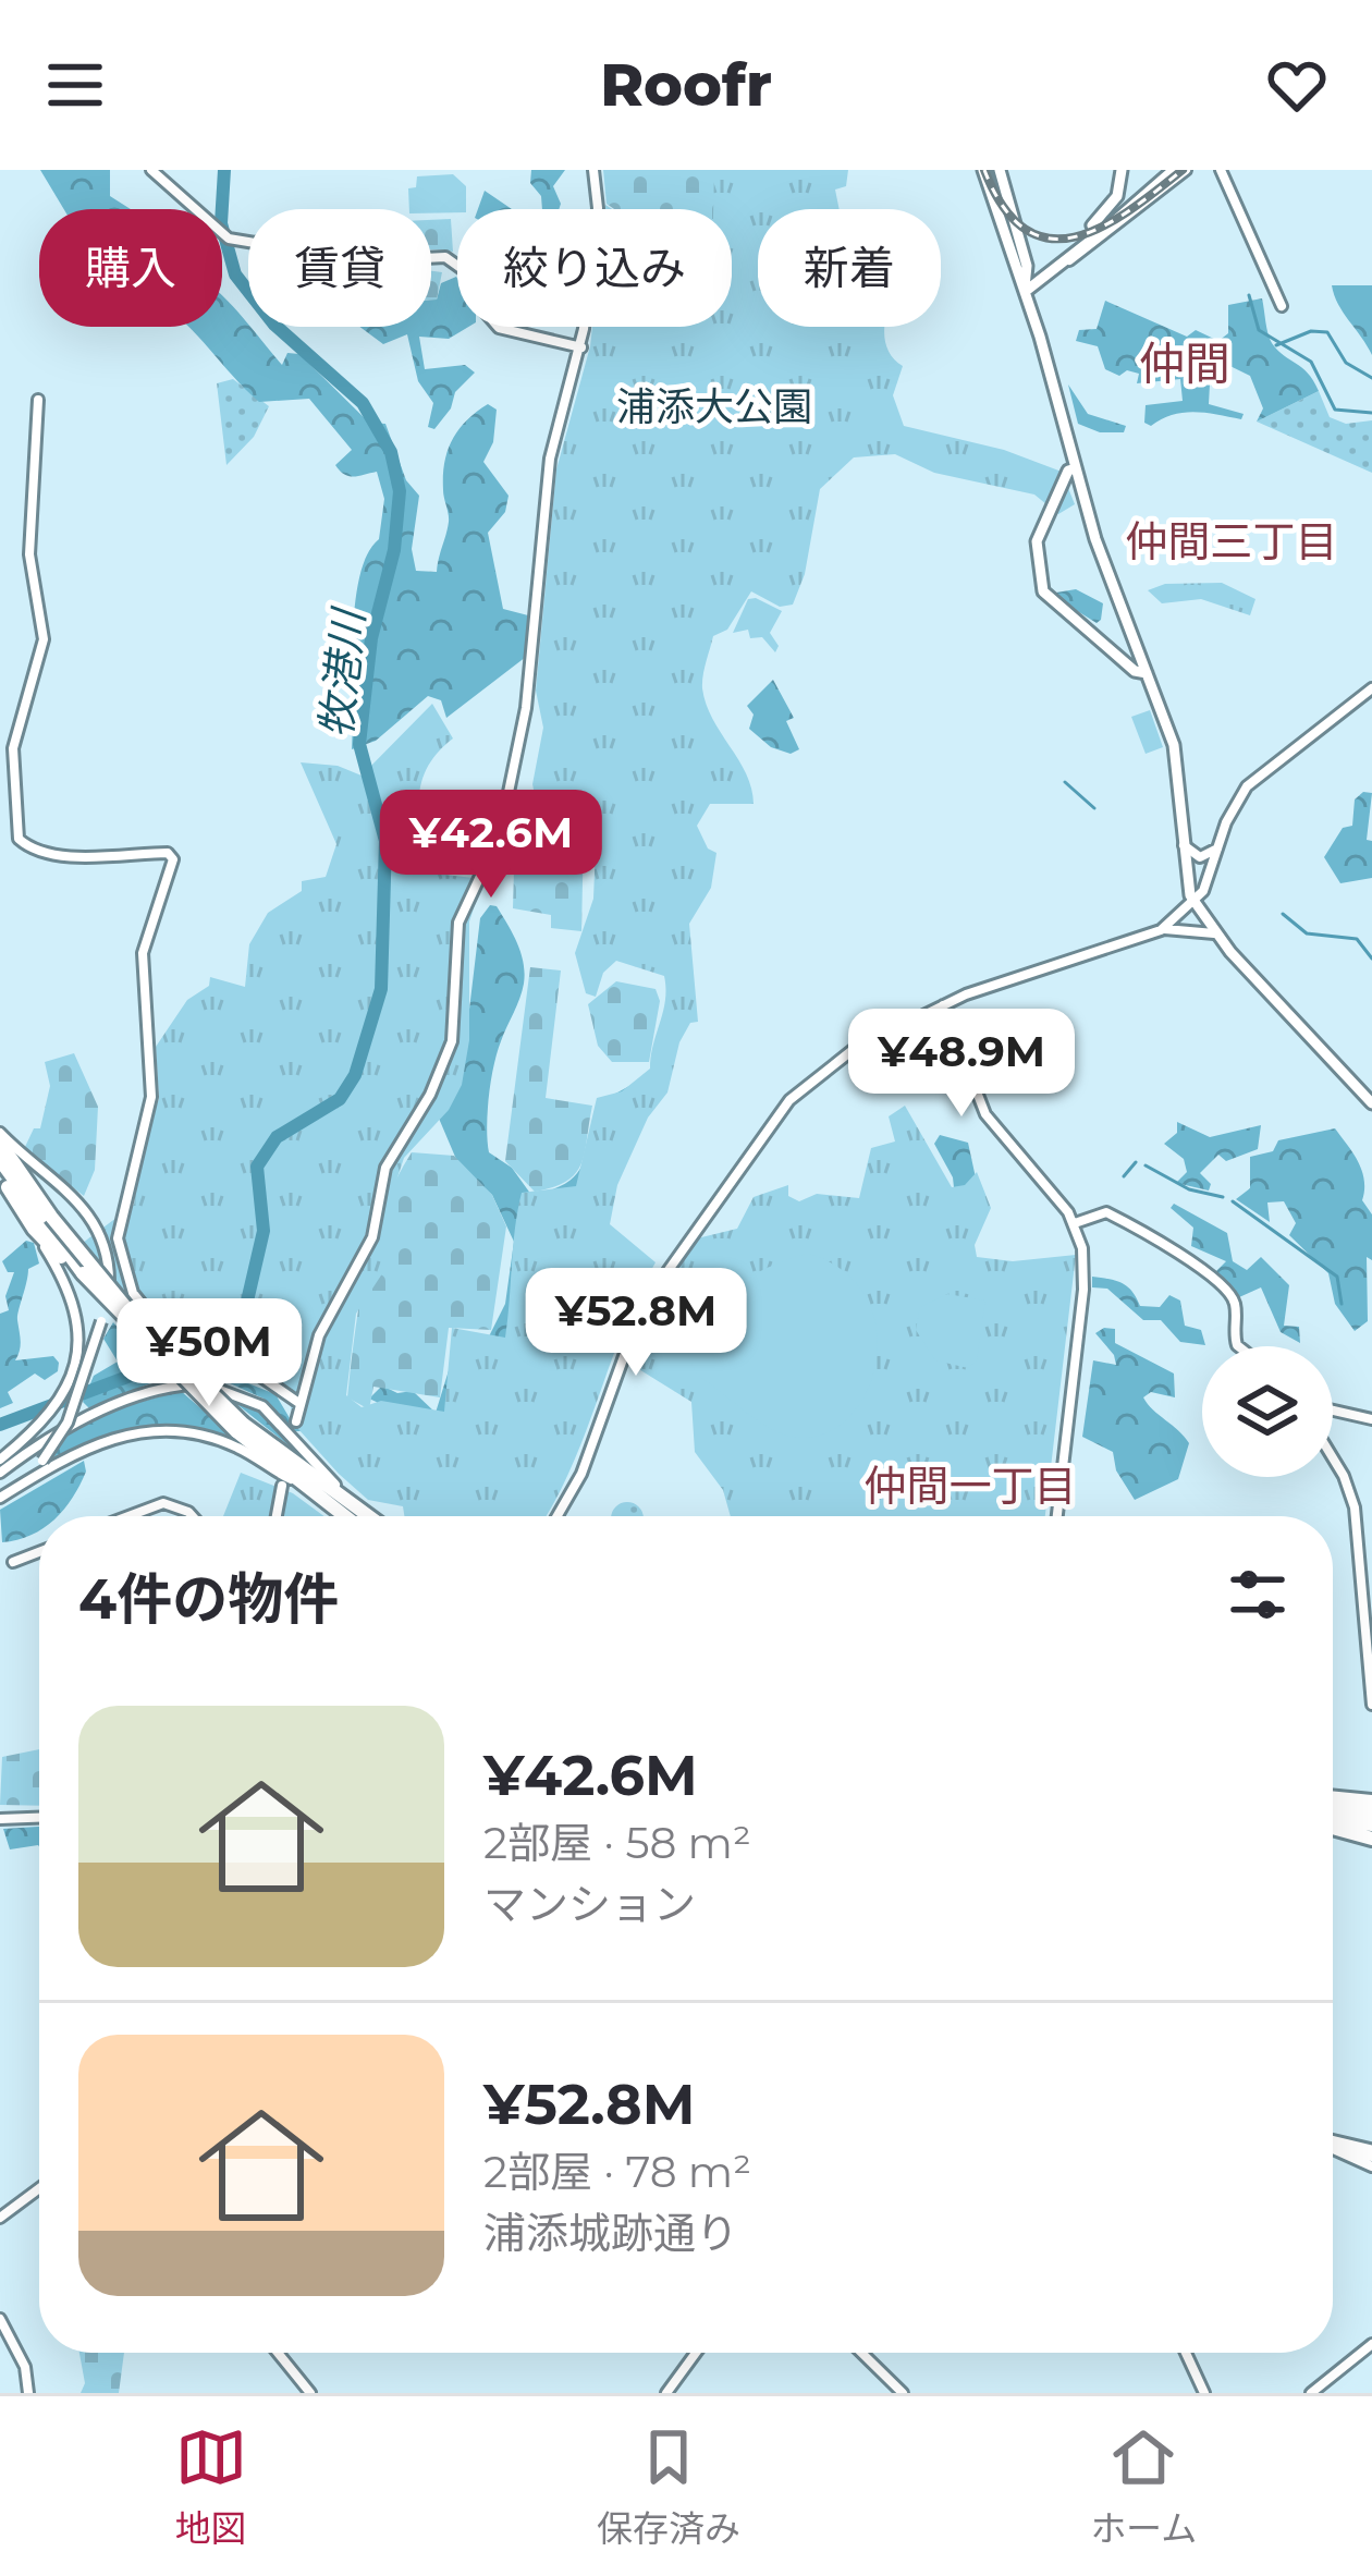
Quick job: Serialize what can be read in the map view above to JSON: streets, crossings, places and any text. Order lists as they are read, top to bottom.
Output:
{
  "districts": ["仲間", "仲間三丁目", "仲間一丁目"],
  "water": ["牧港川"],
  "parks": ["浦添大公園"],
  "page": {
    "header": "Roofr",
    "chip": [
      "購入",
      "賃貸",
      "絞り込み",
      "新着"
    ],
    "price": [
      "¥42.6M",
      "¥48.9M",
      "¥52.8M",
      "¥50M"
    ],
    "heading": "4件の物件",
    "list": [
      {
        "name": "¥42.6M",
        "note": "2部屋 · 58 m² · マンション"
      },
      {
        "name": "¥52.8M",
        "note": "2部屋 · 78 m² · 浦添城跡通り"
      }
    ],
    "tabs": ["地図", "保存済み", "ホーム"]
  }
}
